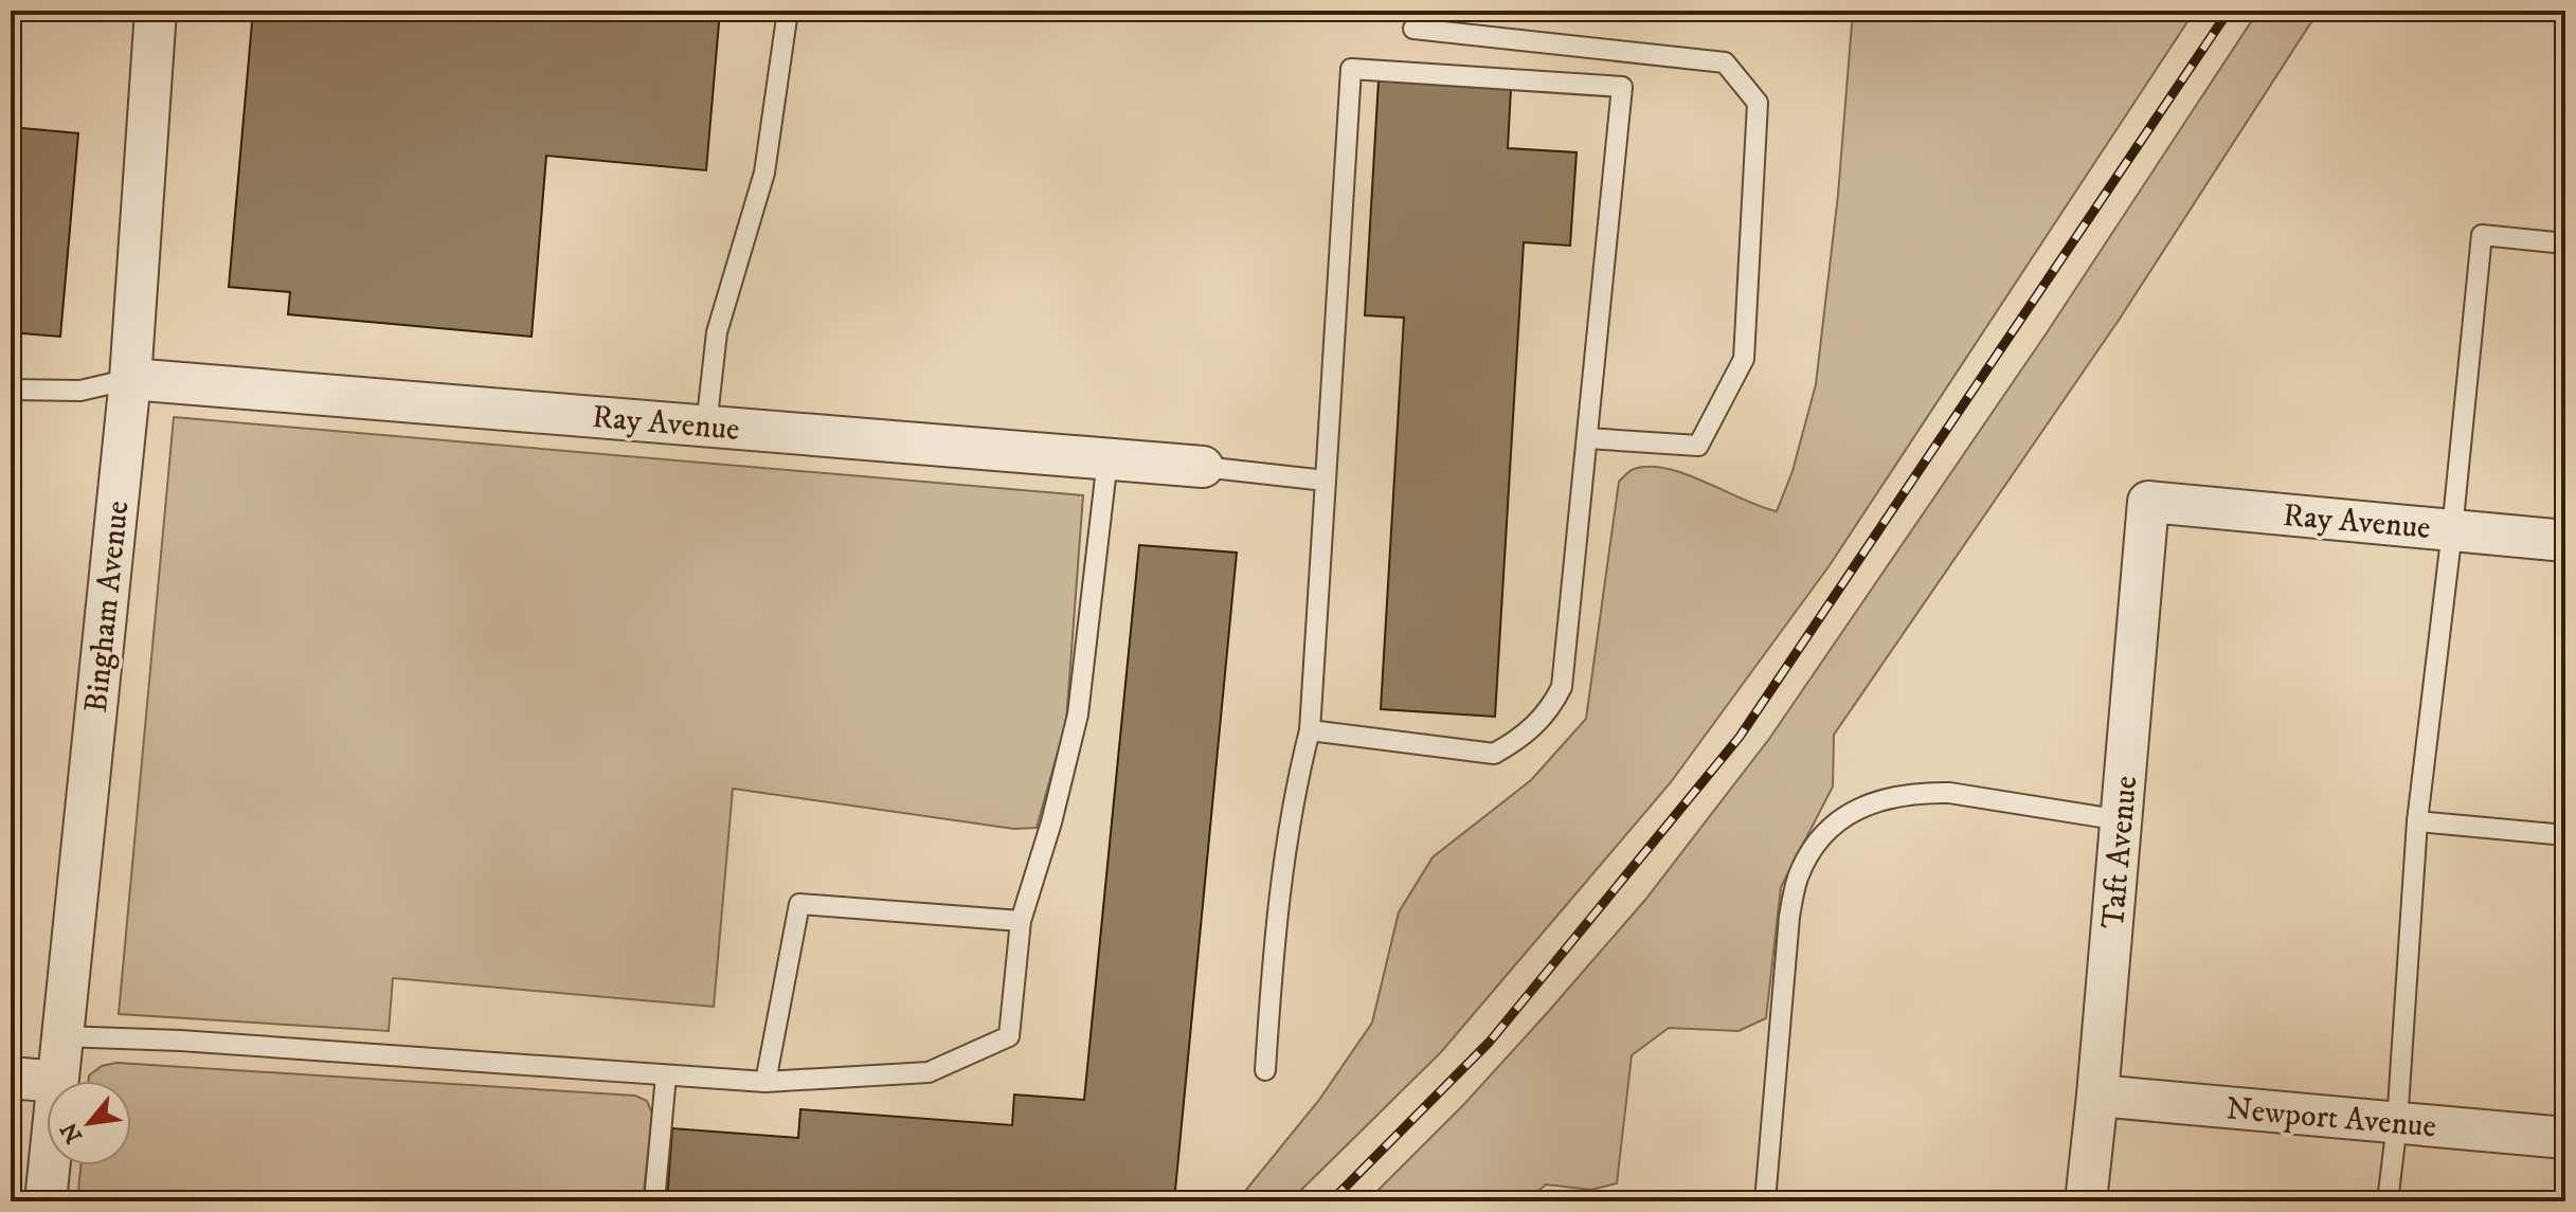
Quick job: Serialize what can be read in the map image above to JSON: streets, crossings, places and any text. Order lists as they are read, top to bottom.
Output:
{
  "streets": {
    "street": [
      "Ray Avenue",
      "Bingham Avenue",
      "Taft Avenue",
      "Newport Avenue"
    ]
  },
  "crossings": [
    ["Ray Avenue", "Bingham Avenue"],
    ["Ray Avenue", "Taft Avenue"],
    ["Taft Avenue", "Newport Avenue"]
  ],
  "north": "bottom left"
}
